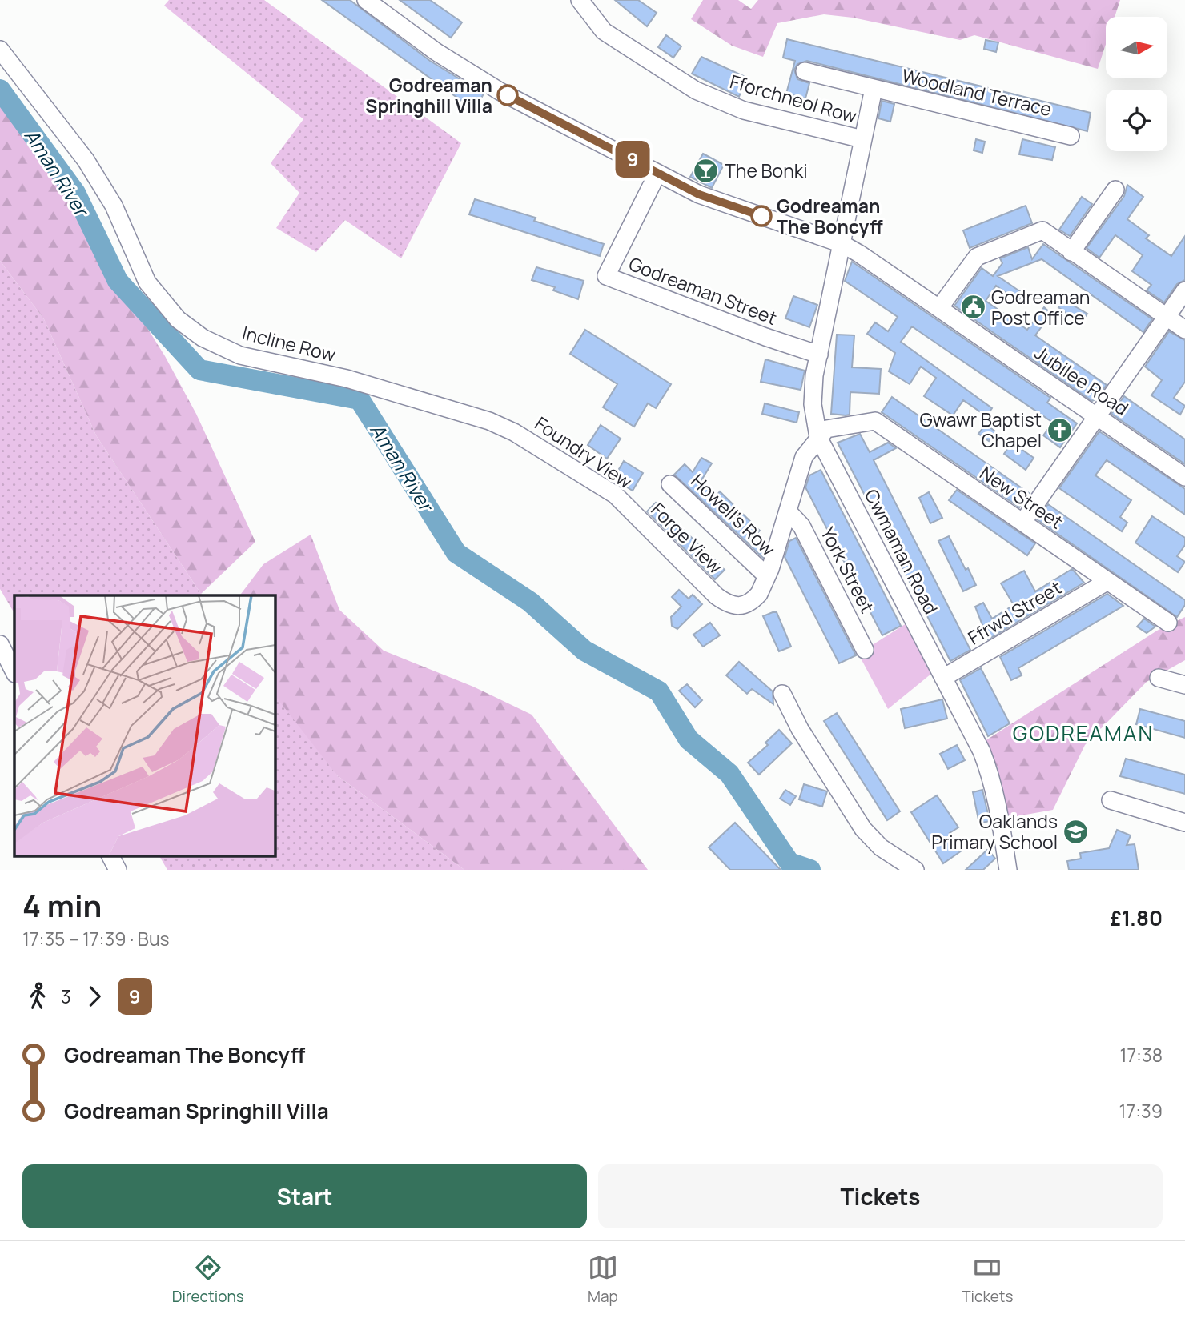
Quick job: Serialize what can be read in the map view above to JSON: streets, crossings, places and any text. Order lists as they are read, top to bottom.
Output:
{
  "streets": {
    "street": [
      "Woodland Terrace",
      "Fforchneol Row",
      "Godreaman Street",
      "Incline Row",
      "Jubilee Road",
      "Foundry View",
      "New Street",
      "Howell's Row",
      "Forge View",
      "Cwmaman Road",
      "York Street",
      "Ffrwd Street"
    ]
  },
  "crossings": [
    ["Woodland Terrace", "Fforchneol Row"],
    ["Woodland Terrace", "Jubilee Road"],
    ["Woodland Terrace", "Cwmaman Road"],
    ["Godreaman Street", "Cwmaman Road"],
    ["Incline Row", "Foundry View"],
    ["Jubilee Road", "Cwmaman Road"],
    ["Foundry View", "Forge View"],
    ["New Street", "Cwmaman Road"],
    ["New Street", "Ffrwd Street"],
    ["Howell's Row", "Forge View"],
    ["Cwmaman Road", "Ffrwd Street"]
  ],
  "districts": ["GODREAMAN"],
  "water": ["Aman River"],
  "places": {
    "other": ["Godreaman Springhill Villa", "Godreaman The Boncyff"],
    "bar": ["The Bonki"],
    "public building": ["Godreaman Post Office"],
    "church": ["Gwawr Baptist Chapel"],
    "school or university": ["Oaklands Primary School"]
  },
  "lines": ["bus line 9"],
  "north": "right",
  "page": {
    "on_map": "9",
    "heading": ["4 min", "17:35 – 17:39 · Bus", "£1.80"],
    "legs": ["3", "9"],
    "list": [
      {
        "name": "Godreaman The Boncyff",
        "value": "17:38"
      },
      {
        "name": "Godreaman Springhill Villa",
        "value": "17:39"
      }
    ],
    "buttons": ["Start", "Tickets"],
    "tabs": ["Directions", "Map", "Tickets"]
  }
}
